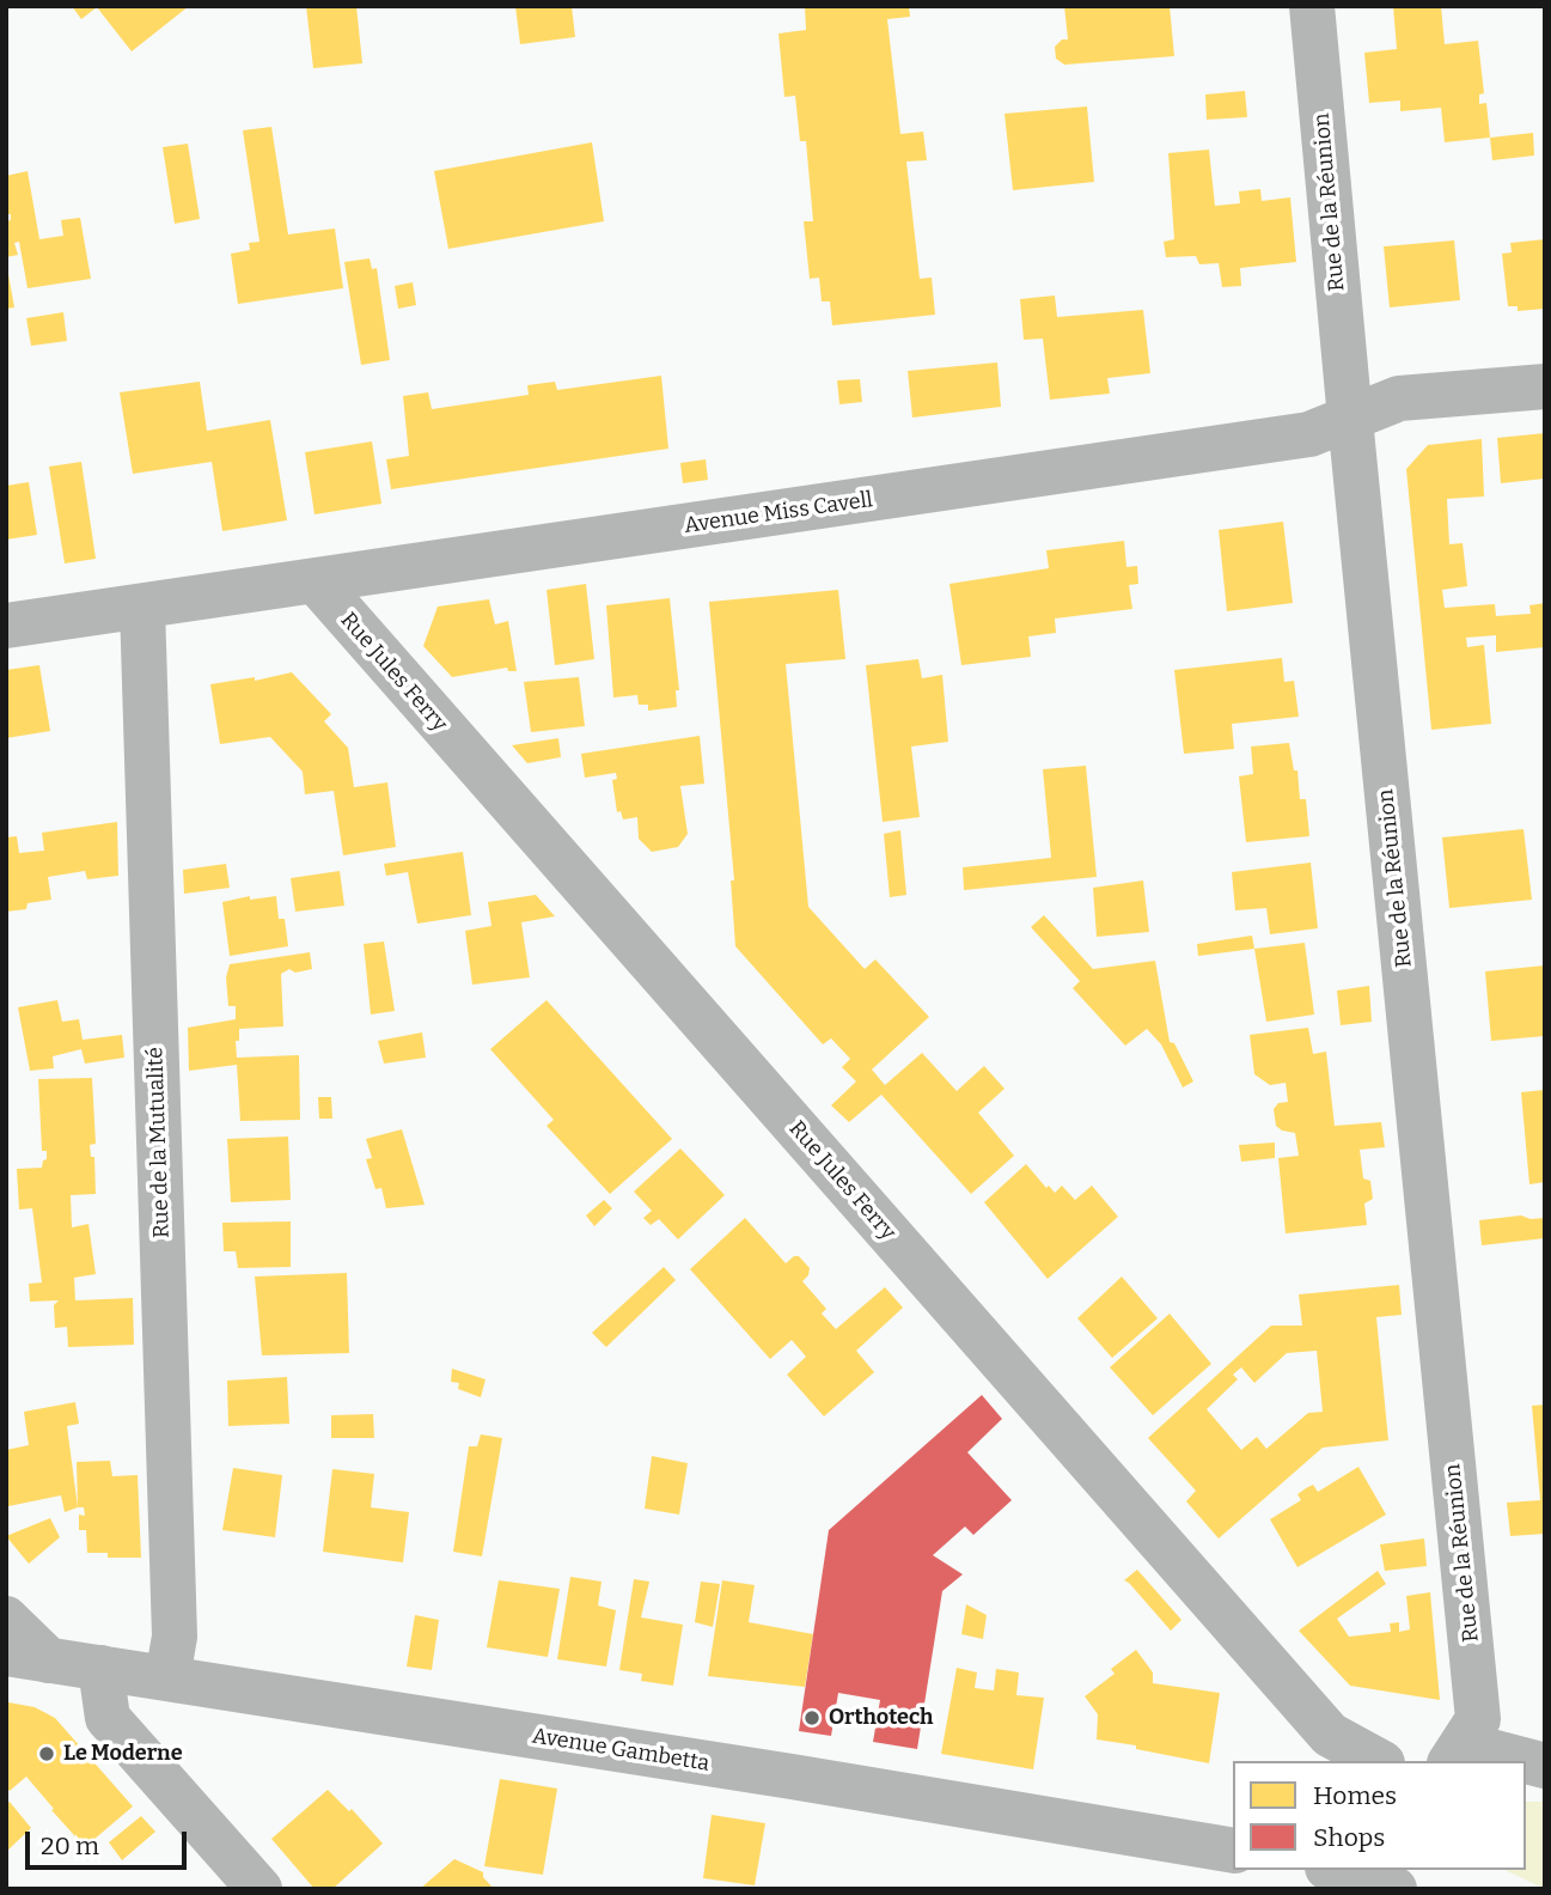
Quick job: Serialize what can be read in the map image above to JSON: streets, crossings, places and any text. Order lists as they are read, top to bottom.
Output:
{
  "streets": {
    "street": [
      "Rue de la Réunion",
      "Avenue Miss Cavell",
      "Rue Jules Ferry",
      "Rue de la Mutualité",
      "Avenue Gambetta"
    ]
  },
  "crossings": [
    ["Rue de la Réunion", "Avenue Miss Cavell"],
    ["Avenue Miss Cavell", "Rue Jules Ferry"],
    ["Avenue Miss Cavell", "Rue de la Mutualité"],
    ["Rue de la Mutualité", "Avenue Gambetta"]
  ],
  "places": ["Orthotech", "Le Moderne"],
  "legend": ["Homes", "Shops"],
  "scale_bar": "20 m"
}
